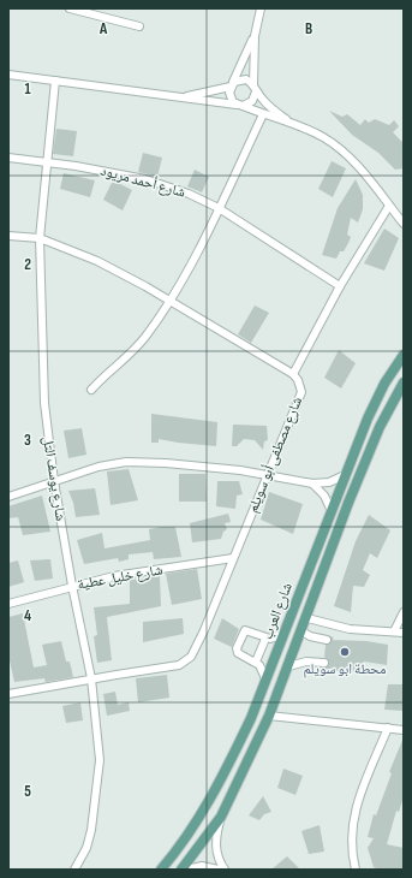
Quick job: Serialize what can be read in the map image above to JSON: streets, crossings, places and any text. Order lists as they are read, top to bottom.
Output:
{
  "streets": {
    "main road": ["شارع العرب"],
    "street": [
      "شارع أحمد مريود",
      "شارع مصطفى أبو سويلم",
      "شارع يوسف التل",
      "شارع خليل عطية"
    ]
  },
  "crossings": [
    ["شارع أحمد مريود", "شارع يوسف التل"],
    ["شارع مصطفى أبو سويلم", "شارع يوسف التل"],
    ["شارع مصطفى أبو سويلم", "شارع خليل عطية"],
    ["شارع يوسف التل", "شارع خليل عطية"]
  ],
  "places": ["محطة ابو سويلم"],
  "grid": {
    "columns": ["A", "B"],
    "rows": [
      "1",
      "2",
      "3",
      "4",
      "5"
    ]
  }
}
